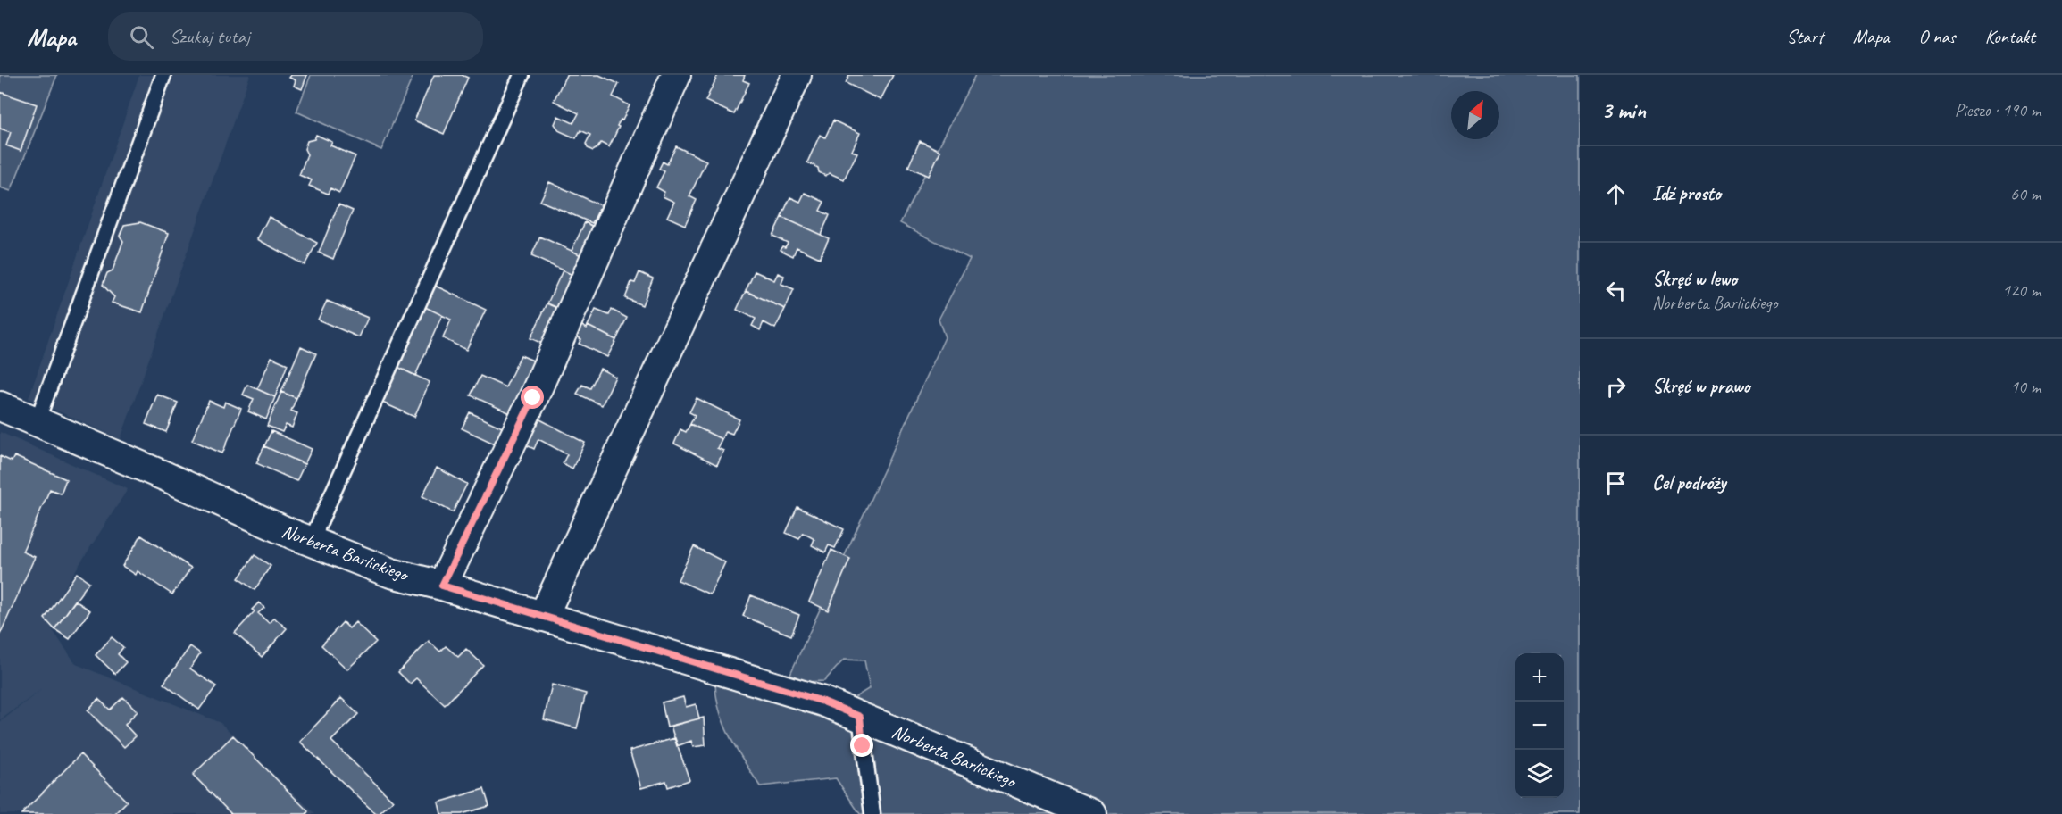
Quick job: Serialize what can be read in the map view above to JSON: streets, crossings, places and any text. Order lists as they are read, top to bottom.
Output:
{
  "streets": {
    "street": ["Norberta Barlickiego"]
  },
  "north": "top right",
  "page": {
    "header": "Mapa",
    "search": "Szukaj tutaj",
    "nav": [
      "Start",
      "Mapa",
      "O nas",
      "Kontakt"
    ],
    "heading": ["3 min", "Pieszo · 190 m"],
    "list": [
      ["Idź prosto", "60 m"],
      ["Skręć w lewo", "Norberta Barlickiego", "120 m"],
      ["Skręć w prawo", "10 m"],
      "Cel podróży"
    ],
    "map_buttons": ["+", "−"]
  }
}
